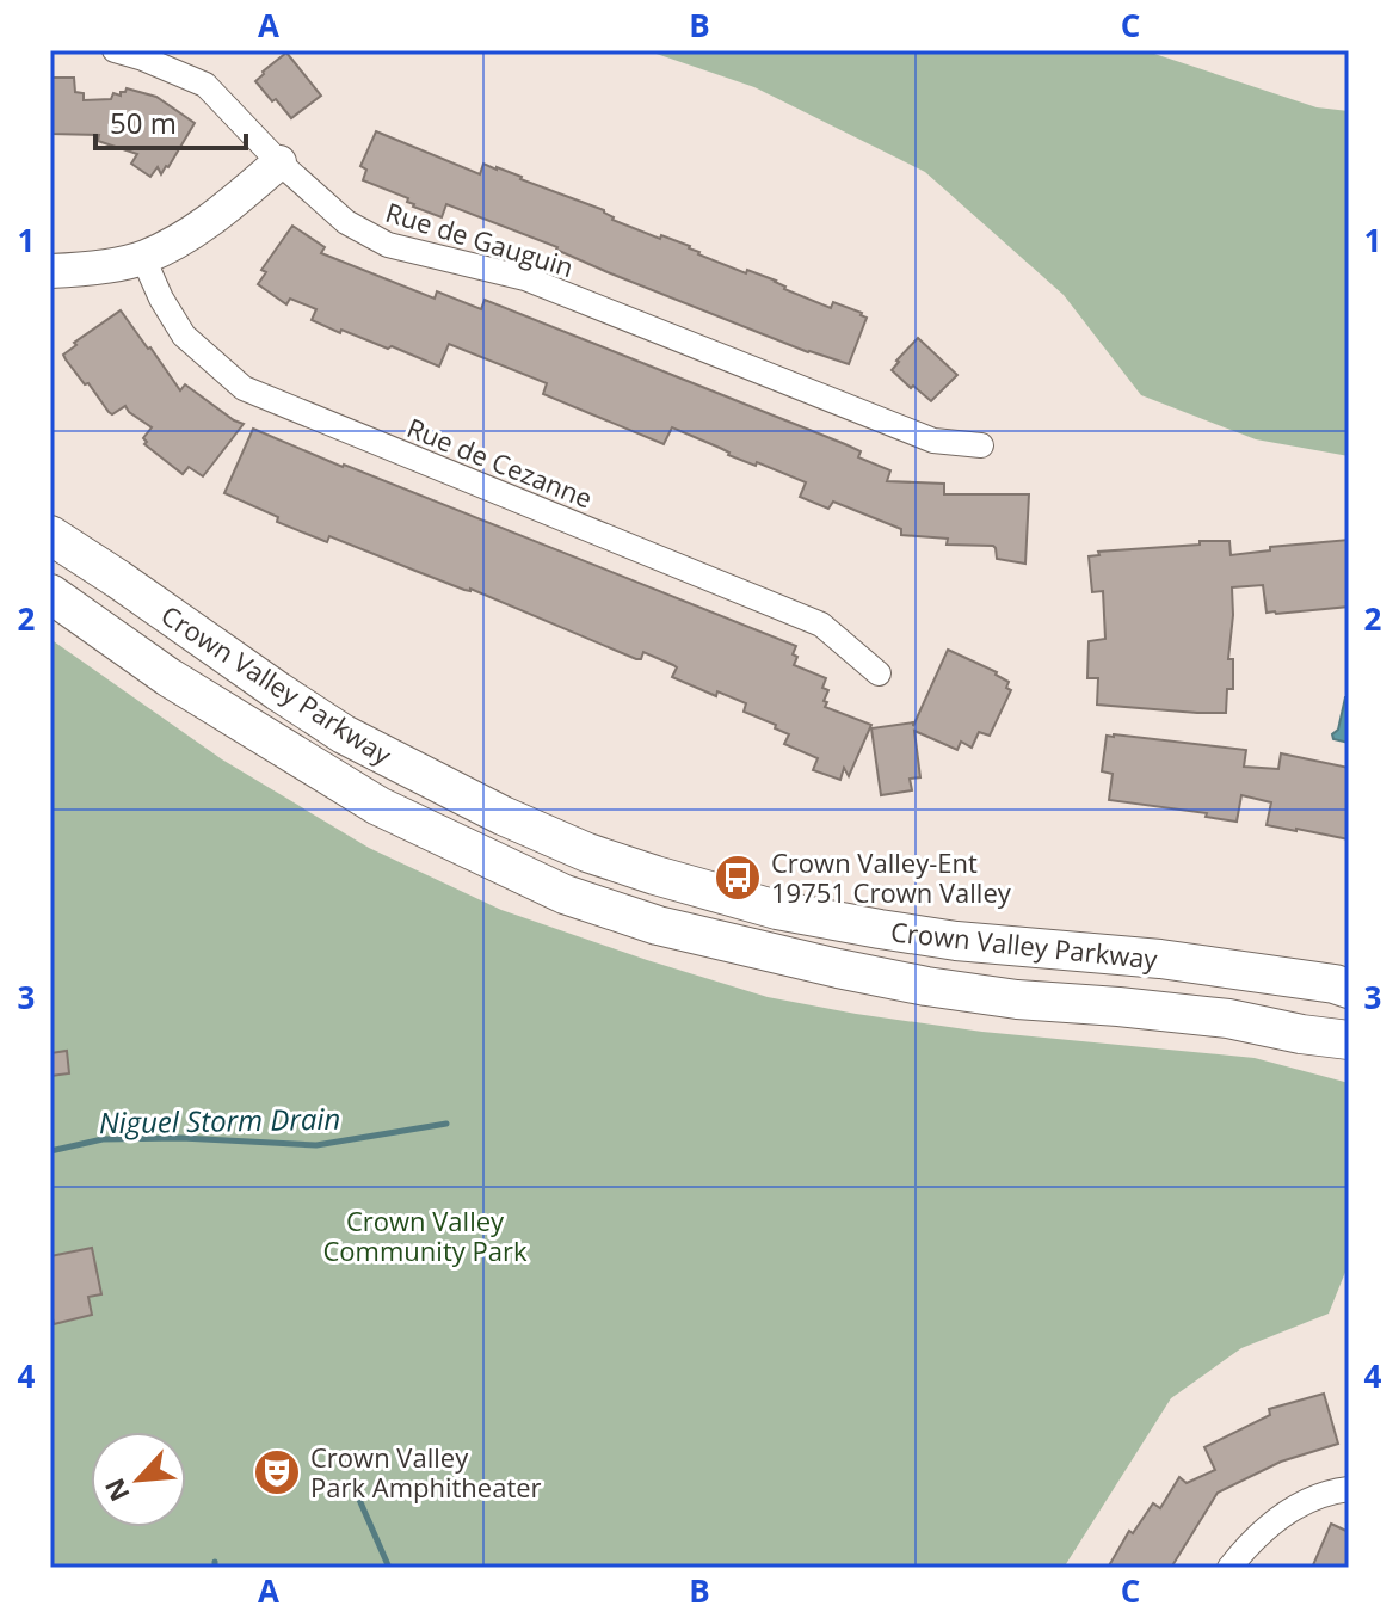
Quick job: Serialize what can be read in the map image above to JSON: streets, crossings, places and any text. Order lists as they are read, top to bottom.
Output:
{
  "streets": {
    "main road": ["Crown Valley Parkway"],
    "street": ["Rue de Gauguin", "Rue de Cezanne"]
  },
  "water": ["Niguel Storm Drain"],
  "parks": ["Crown Valley Community Park"],
  "places": {
    "bus stop": ["Crown Valley-Ent 19751 Crown Valley"],
    "theatre": ["Crown Valley Park Amphitheater"]
  },
  "scale_bar": "50 m",
  "north": "bottom left",
  "grid": {
    "columns": ["A", "B", "C"],
    "rows": [
      "1",
      "2",
      "3",
      "4"
    ]
  }
}
